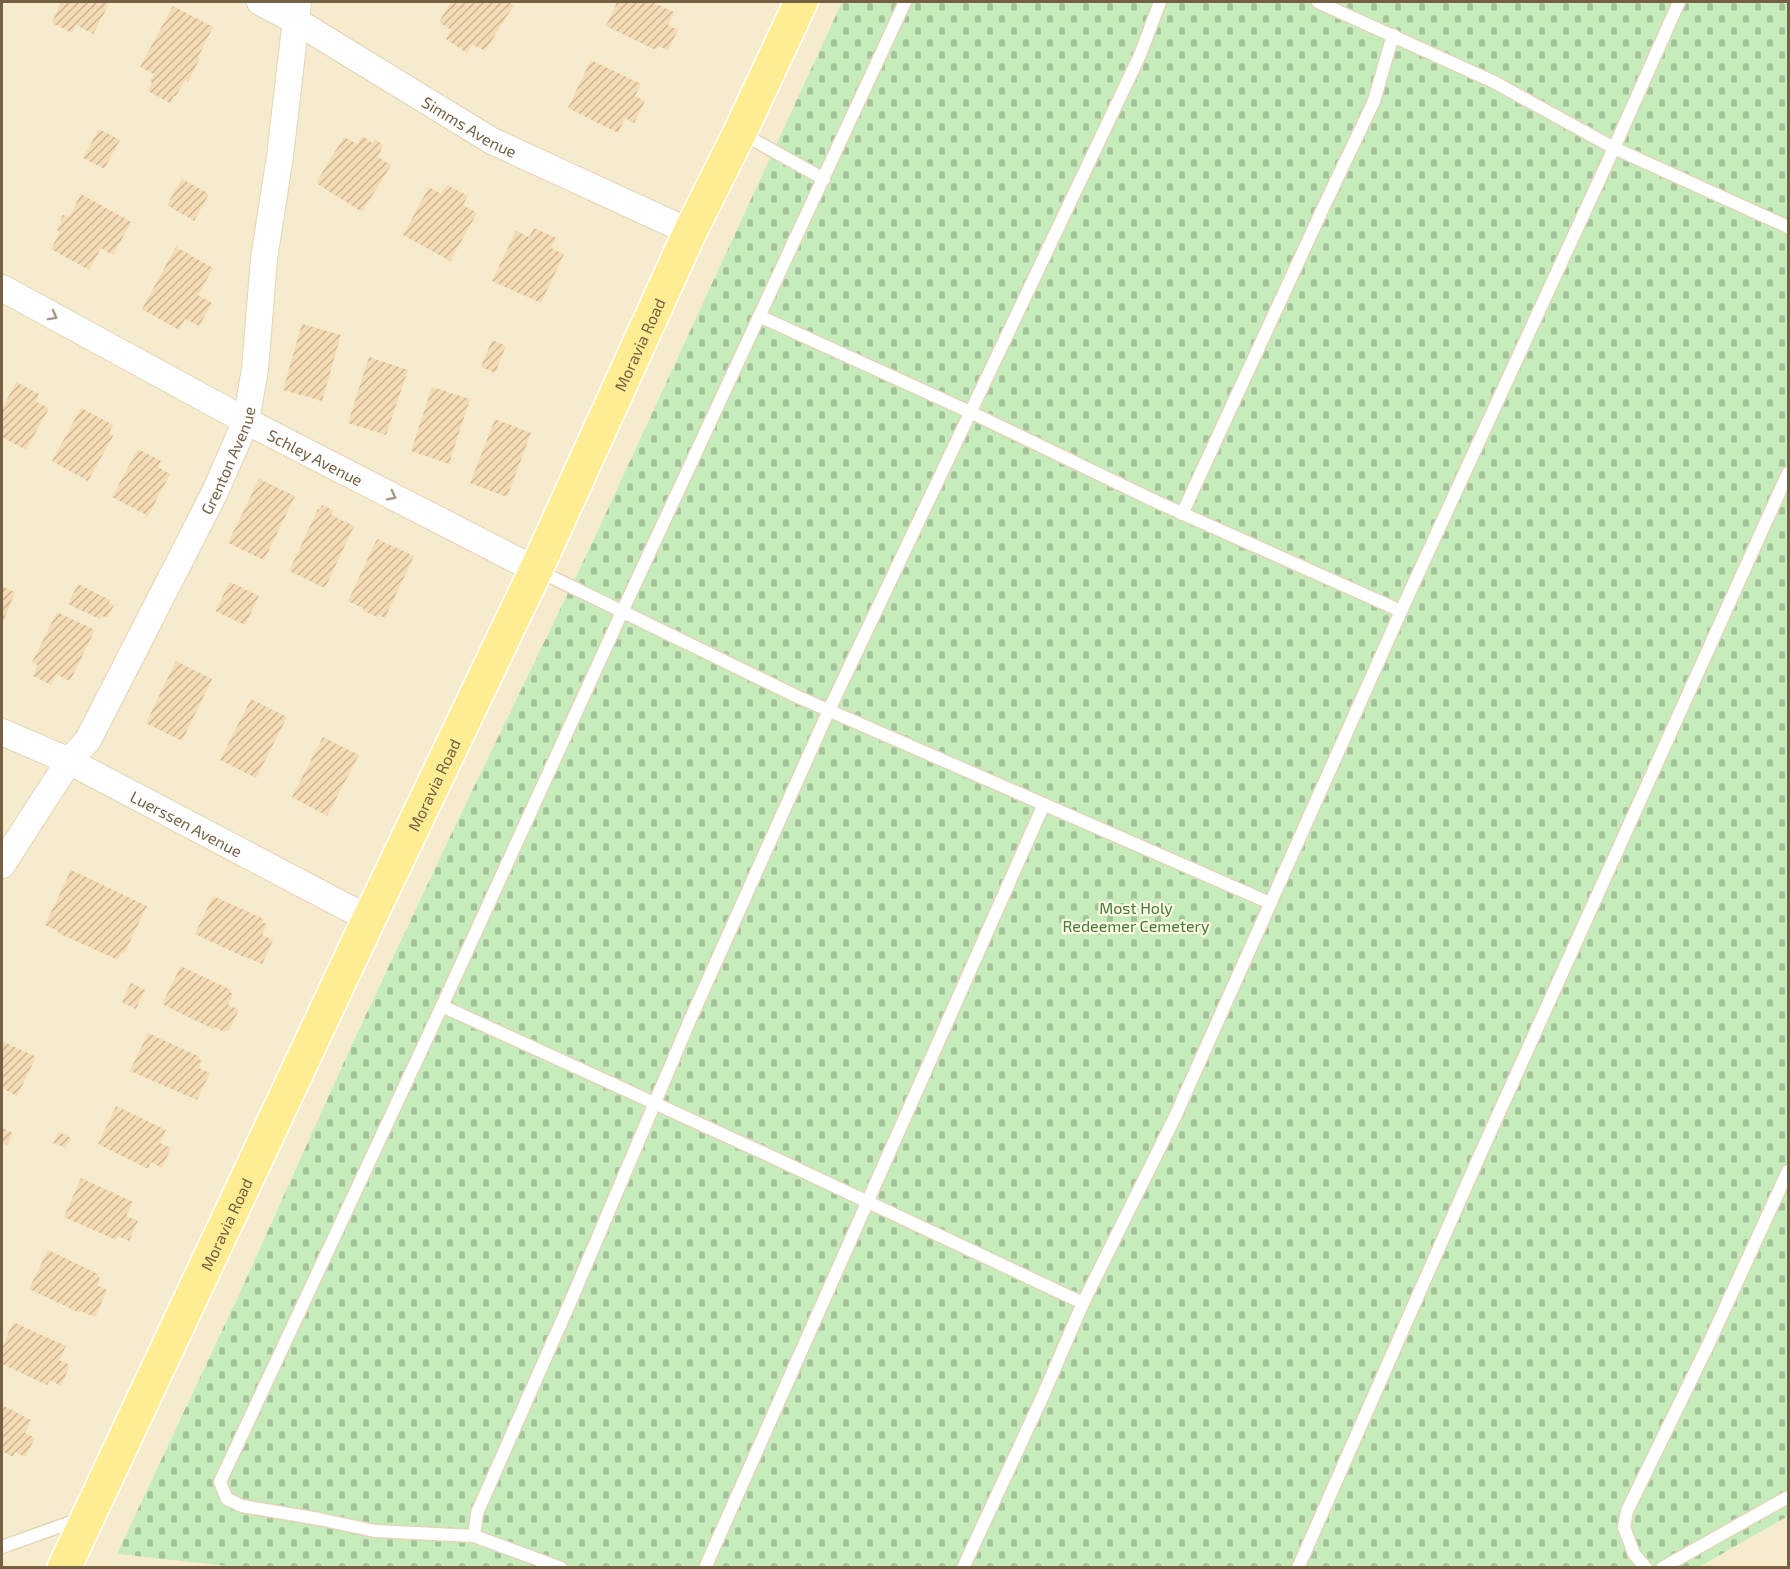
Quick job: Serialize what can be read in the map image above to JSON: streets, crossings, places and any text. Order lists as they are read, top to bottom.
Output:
{
  "streets": {
    "main road": ["Moravia Road"],
    "street": [
      "Simms Avenue",
      "Schley Avenue",
      "Grenton Avenue",
      "Luerssen Avenue"
    ]
  },
  "crossings": [
    ["Simms Avenue", "Moravia Road"],
    ["Simms Avenue", "Grenton Avenue"],
    ["Moravia Road", "Schley Avenue"],
    ["Moravia Road", "Luerssen Avenue"],
    ["Schley Avenue", "Grenton Avenue"],
    ["Grenton Avenue", "Luerssen Avenue"]
  ],
  "one_way": ["Schley Avenue"],
  "parks": ["Most Holy Redeemer Cemetery"]
}
